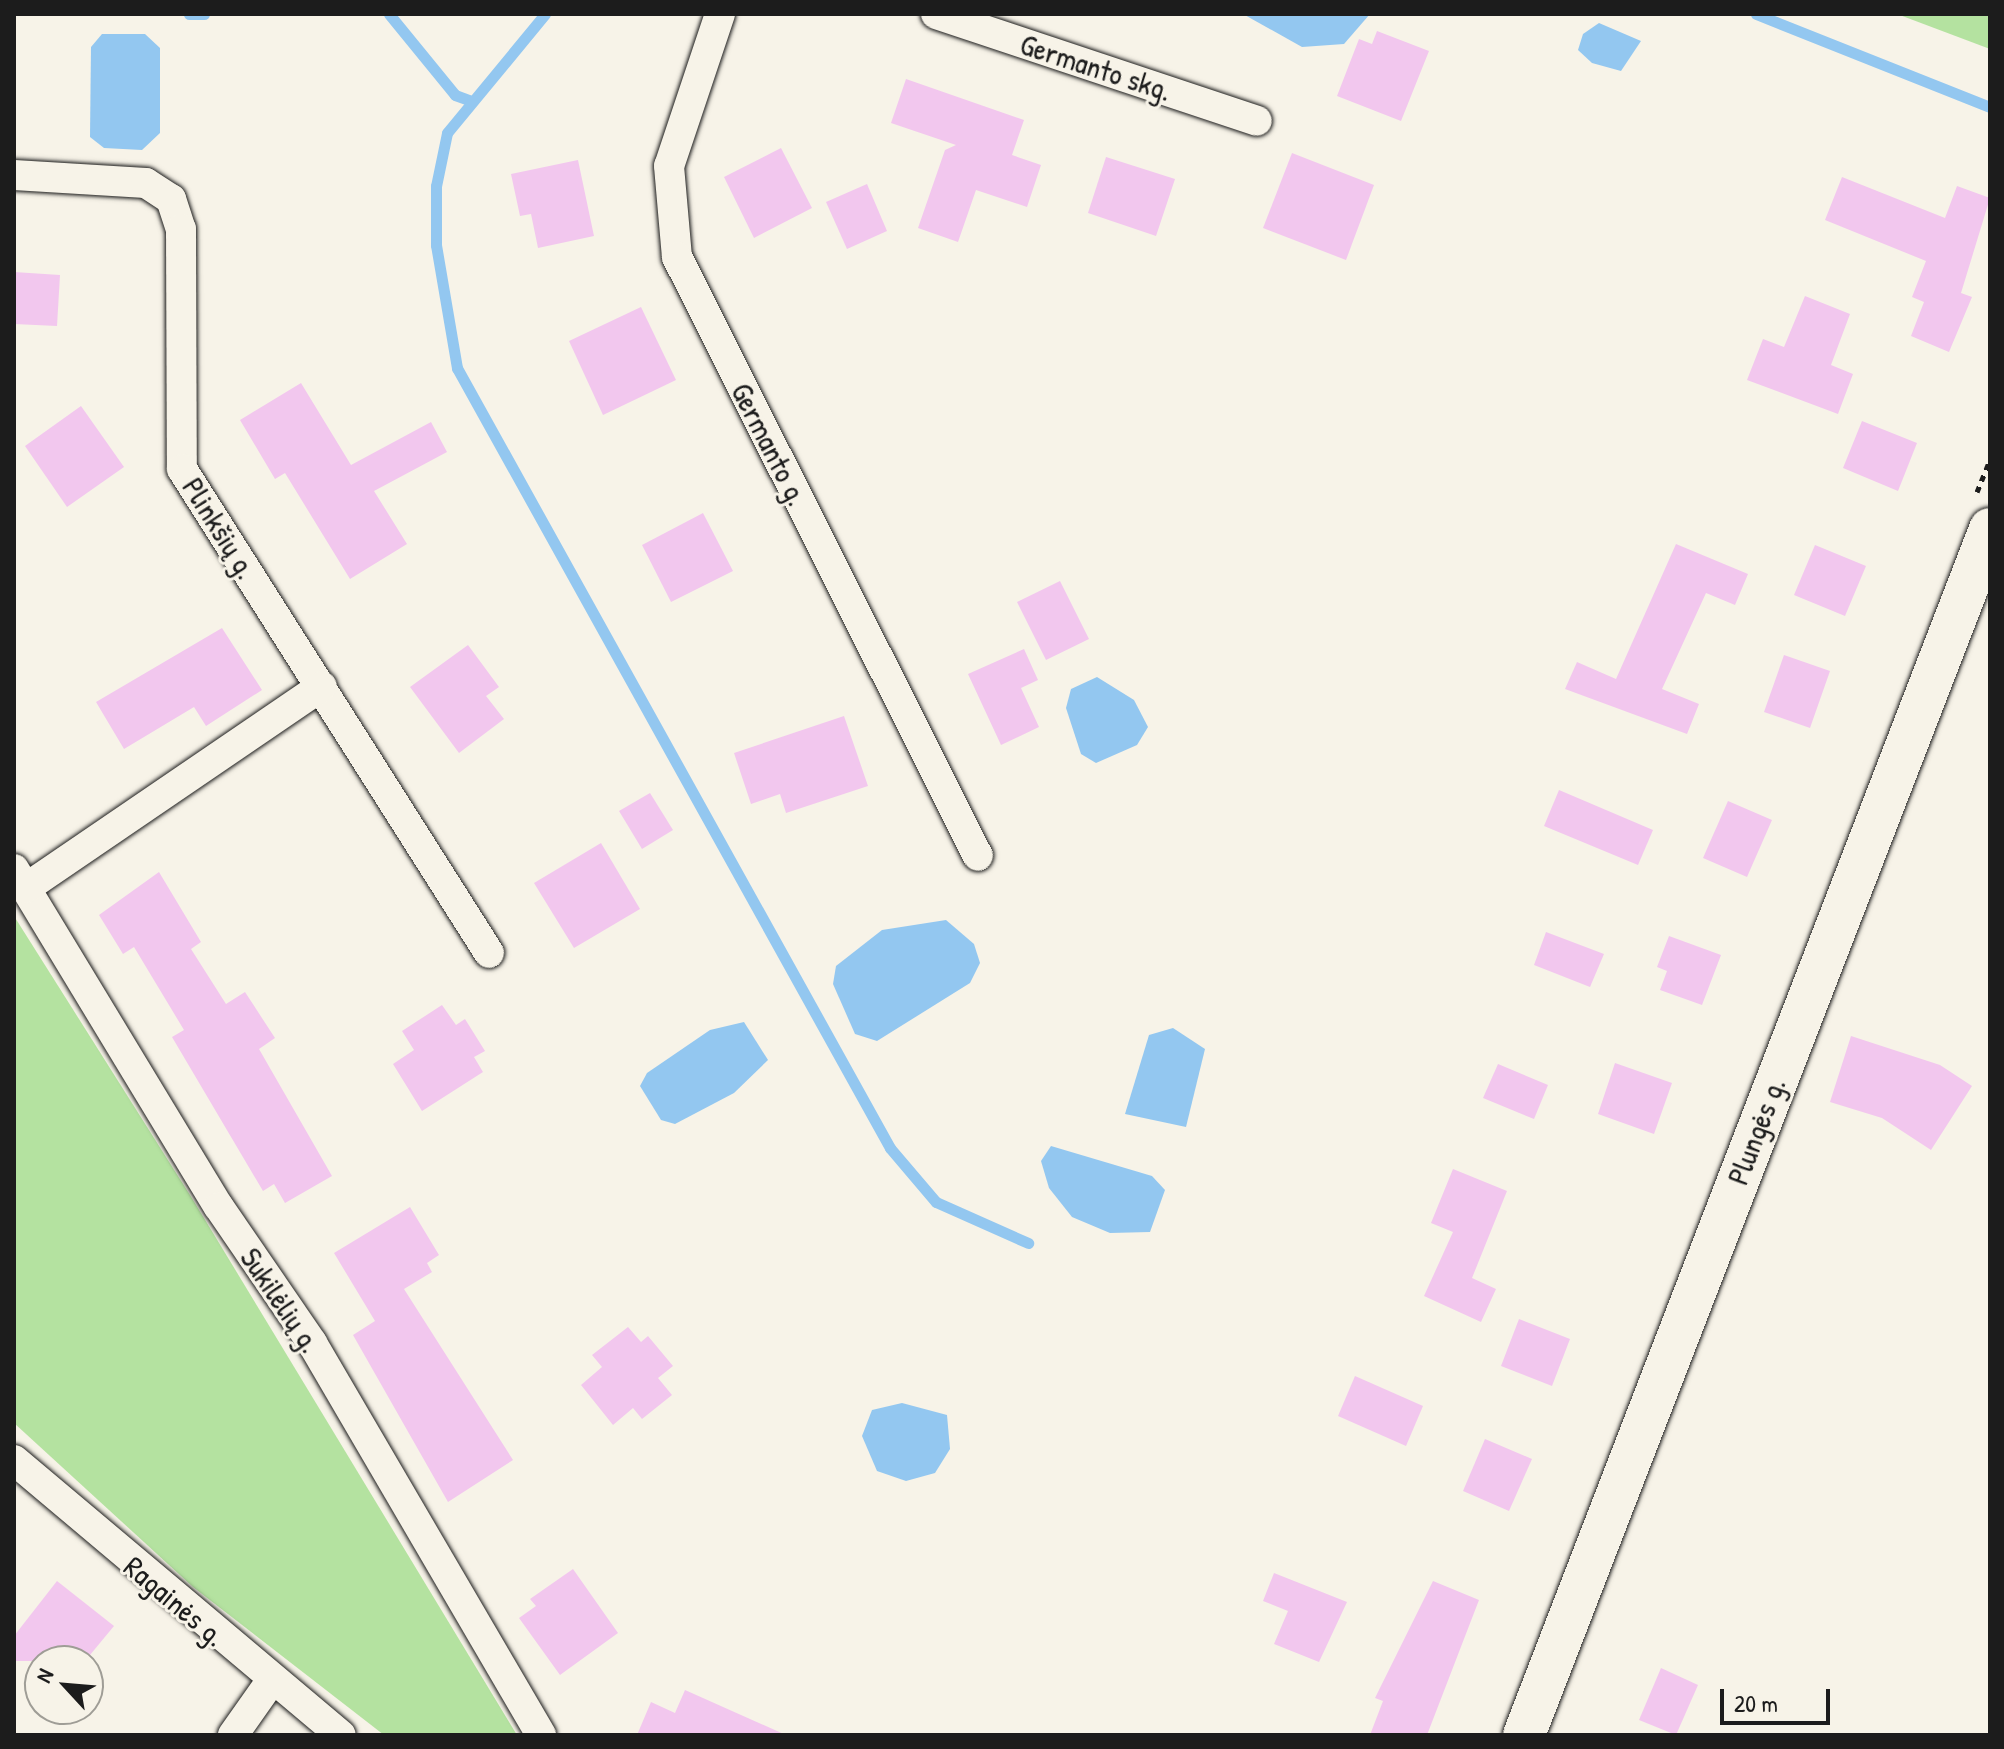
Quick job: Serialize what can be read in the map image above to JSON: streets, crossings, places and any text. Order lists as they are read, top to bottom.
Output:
{
  "streets": {
    "main road": ["Plungės g."],
    "street": [
      "Germanto skg.",
      "Germanto g.",
      "Plinkšių g.",
      "Sukilėlių g.",
      "Ragainės g."
    ]
  },
  "scale_bar": "20 m",
  "north": "top left"
}
